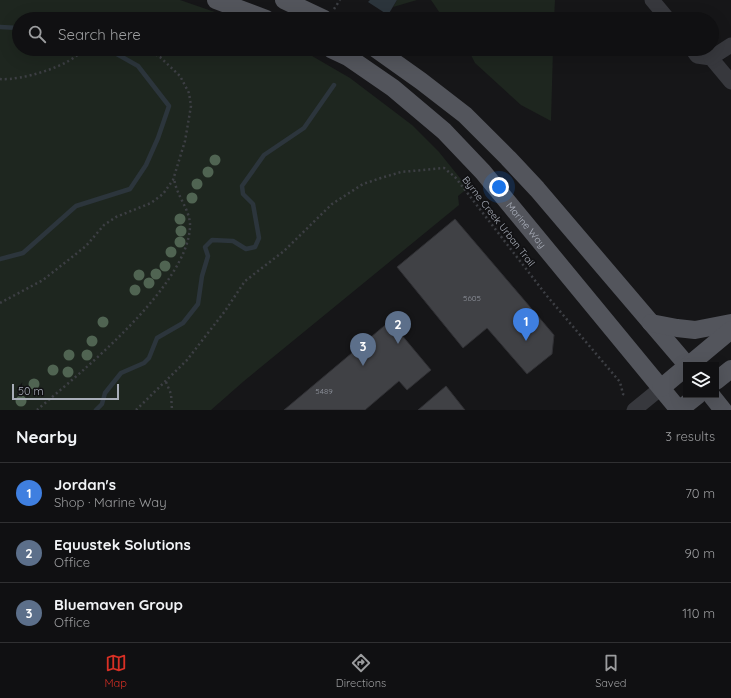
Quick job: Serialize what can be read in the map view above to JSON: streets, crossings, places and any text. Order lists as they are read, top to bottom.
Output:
{
  "streets": {
    "main road": ["Marine Way"],
    "path": ["Byrne Creek Urban Trail"]
  },
  "house_numbers": ["5605", "5489"],
  "scale_bar": "50 m",
  "page": {
    "search": "Search here",
    "pins": ["1", "2", "3"],
    "scale": "50 m",
    "heading": ["Nearby", "3 results"],
    "list": [
      {
        "mark": "1",
        "name": "Jordan's",
        "note": "Shop · Marine Way",
        "value": "70 m"
      },
      {
        "mark": "2",
        "name": "Equustek Solutions",
        "note": "Office",
        "value": "90 m"
      },
      {
        "mark": "3",
        "name": "Bluemaven Group",
        "note": "Office",
        "value": "110 m"
      }
    ],
    "nav": ["Map", "Directions", "Saved"]
  }
}
